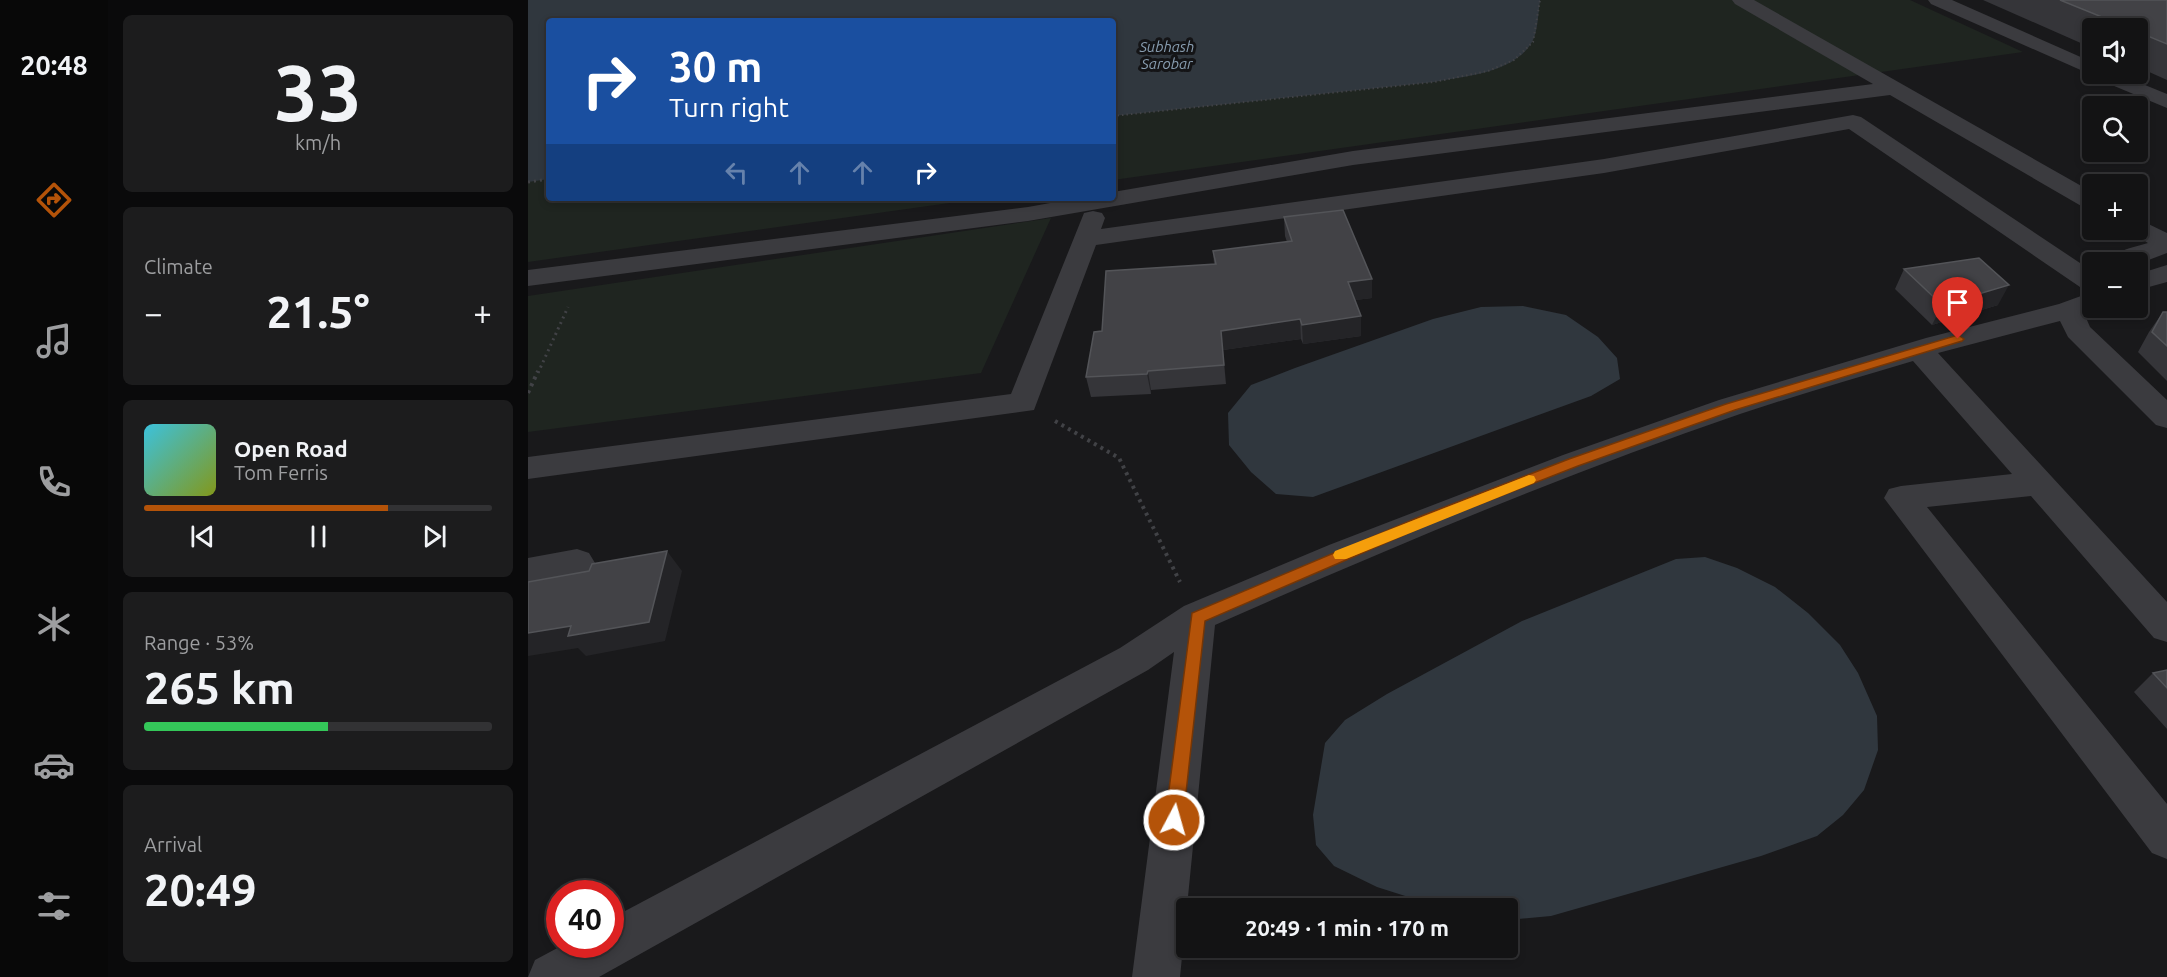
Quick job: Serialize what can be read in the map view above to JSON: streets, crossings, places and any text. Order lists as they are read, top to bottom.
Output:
{
  "water": ["Subhash Sarobar"],
  "page": {
    "tabs": "20:48",
    "tile": [
      ["33", "km/h"],
      "Climate",
      ["Range · 53%", "265 km"],
      ["Arrival", "20:49"]
    ],
    "map_buttons": ["+", "−"],
    "turn": ["30 m", "Turn right"],
    "heat": ["−", "21.5°", "+"],
    "song": ["Open Road", "Tom Ferris"],
    "limit": "40",
    "trip": "20:49 · 1 min · 170 m"
  }
}
